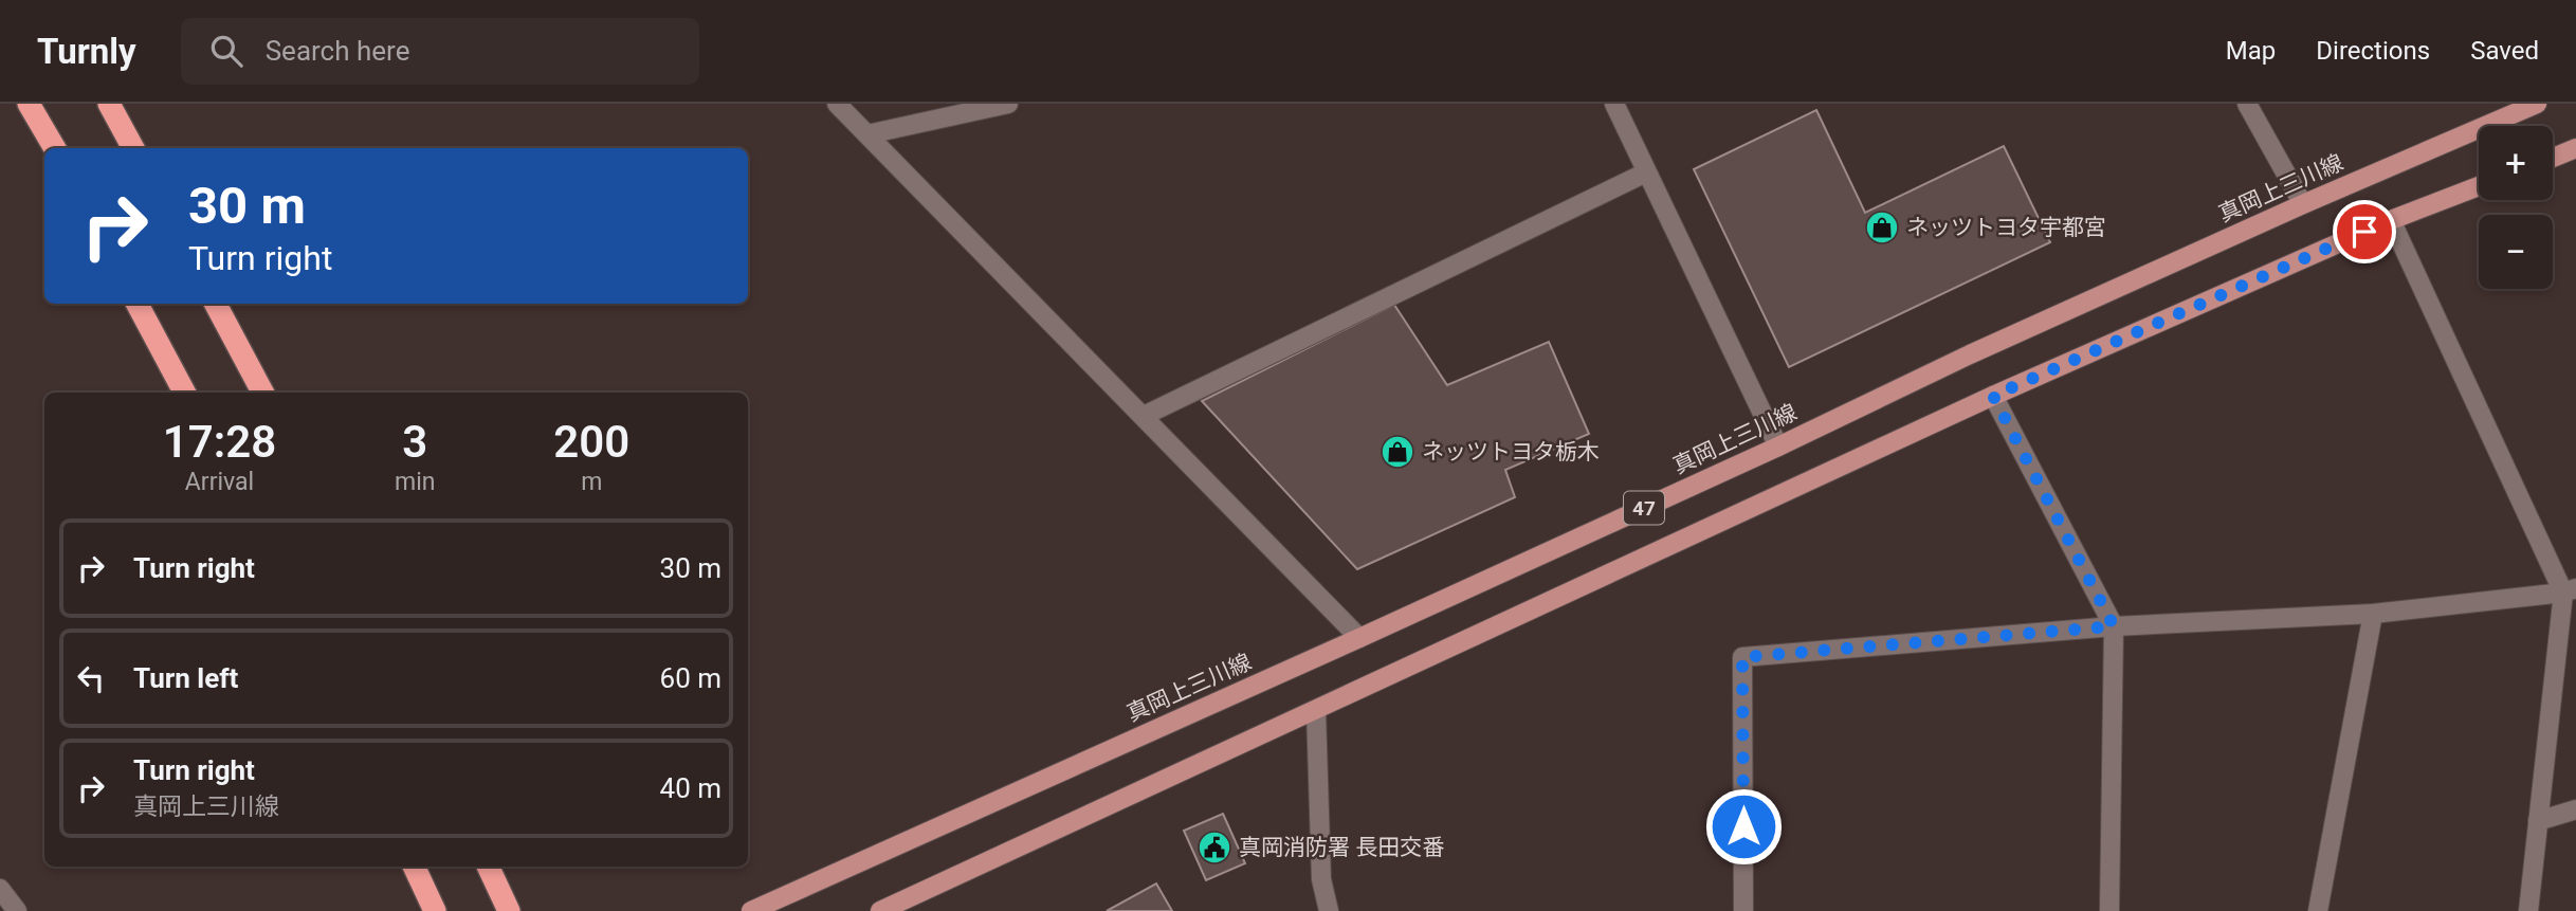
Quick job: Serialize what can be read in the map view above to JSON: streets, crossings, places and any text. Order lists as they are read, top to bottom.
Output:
{
  "streets": {
    "main road": ["真岡上三川線", "47"]
  },
  "places": {
    "shop": ["ネッツトヨタ宇都宮", "ネッツトヨタ栃木"],
    "public building": ["真岡消防署 長田交番"]
  },
  "page": {
    "header": "Turnly",
    "search": "Search here",
    "nav": ["Map", "Directions", "Saved"],
    "map_buttons": ["+", "−"],
    "turn": ["30 m", "Turn right"],
    "eta": [
      "17:28",
      "Arrival",
      "3",
      "min",
      "200",
      "m"
    ],
    "list": [
      {
        "name": "Turn right",
        "value": "30 m"
      },
      {
        "name": "Turn left",
        "value": "60 m"
      },
      {
        "name": "Turn right",
        "note": "真岡上三川線",
        "value": "40 m"
      }
    ]
  }
}
